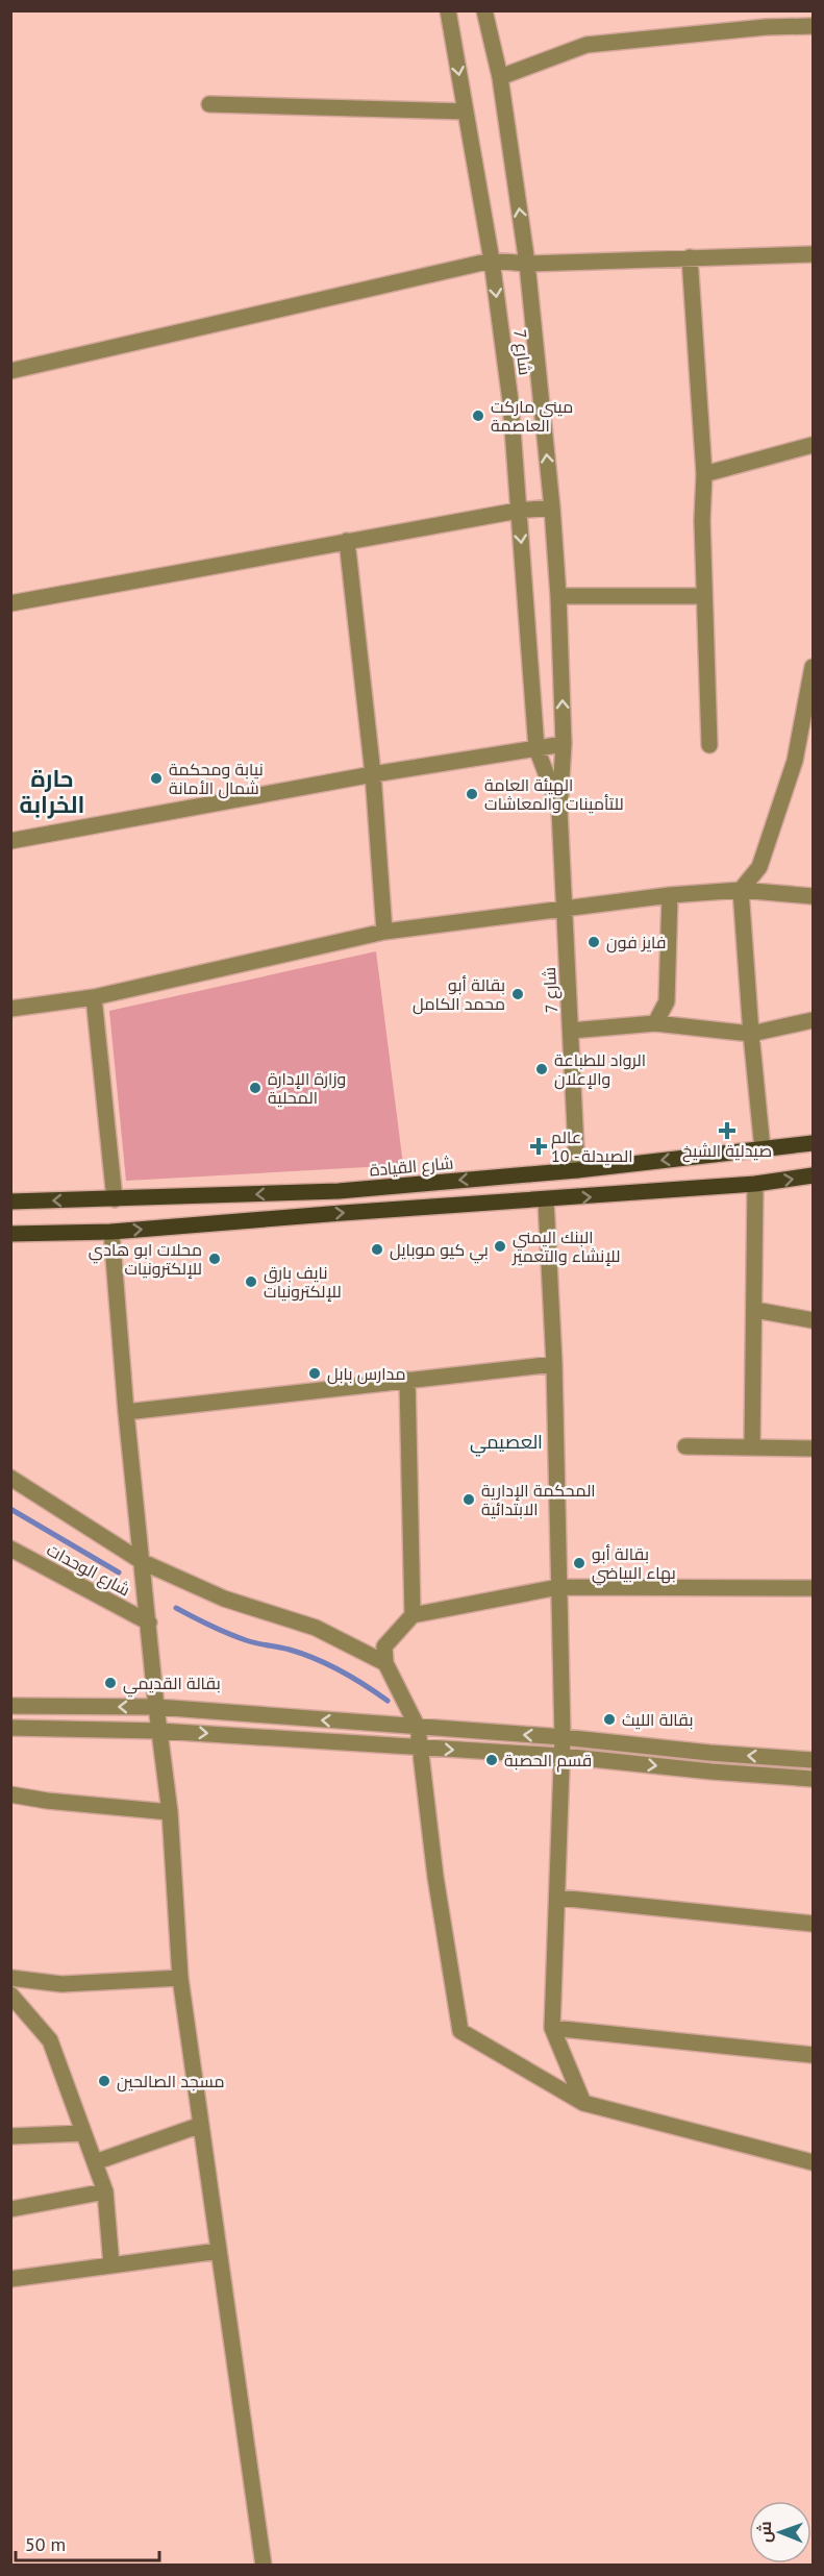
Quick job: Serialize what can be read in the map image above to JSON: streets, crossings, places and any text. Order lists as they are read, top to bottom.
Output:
{
  "streets": {
    "main road": ["شارع القيادة"],
    "street": ["شارع 7", "شارع الوحدات"]
  },
  "crossings": [
    ["شارع 7", "شارع القيادة"]
  ],
  "districts": ["حارة الخرابة", "العصيمي"],
  "places": {
    "other": [
      "ميني ماركت العاصمة",
      "نيابة ومحكمة شمال الأمانة",
      "الهيئة العامة للتأمينات والمعاشات",
      "فايز فون",
      "بقالة أبو محمد الكامل",
      "الرواد للطباعة والإعلان",
      "وزارة الإدارة المحلية",
      "البنك اليمني للإنشاء والتعمير",
      "بي كيو موبايل",
      "محلات ابو هادي للإلكترونيات",
      "نايف بارق للإلكترونيات",
      "مدارس بابل",
      "المحكمة الإدارية الابتدائية",
      "بقالة أبو بهاء البياضي",
      "بقالة القديمي",
      "بقالة الليث",
      "قسم الحصبة",
      "مسجد الصالحين"
    ],
    "health": ["صيدلية الشيخ", "عالم الصيدلة - 10"]
  },
  "scale_bar": "50 m",
  "north": "left"
}
